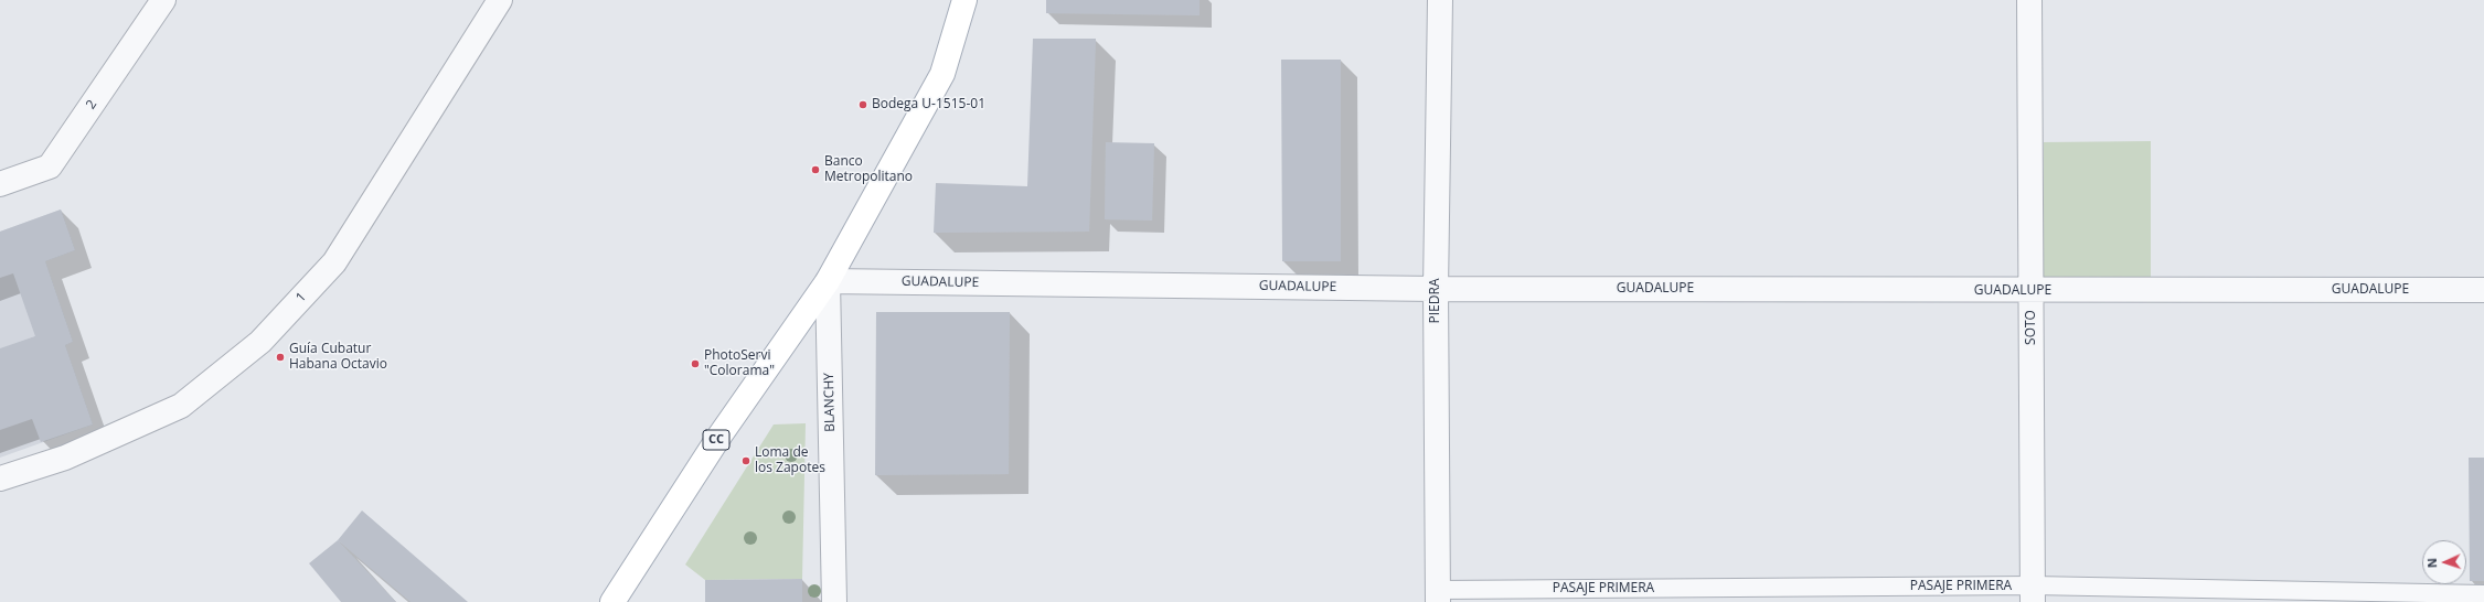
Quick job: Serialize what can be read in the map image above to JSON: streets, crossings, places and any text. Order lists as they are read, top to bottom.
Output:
{
  "streets": {
    "main road": ["CC"],
    "street": [
      "2",
      "GUADALUPE",
      "1",
      "PIEDRA",
      "SOTO",
      "BLANCHY"
    ],
    "lane": ["PASAJE PRIMERA"]
  },
  "crossings": [
    ["GUADALUPE", "PIEDRA"],
    ["GUADALUPE", "SOTO"],
    ["GUADALUPE", "BLANCHY"],
    ["GUADALUPE", "CC"],
    ["PIEDRA", "PASAJE PRIMERA"],
    ["SOTO", "PASAJE PRIMERA"],
    ["BLANCHY", "CC"]
  ],
  "places": [
    "Bodega U-1515-01",
    "Banco Metropolitano",
    "Guía Cubatur Habana Octavio",
    "PhotoServi \"Colorama\"",
    "Loma de los Zapotes"
  ],
  "north": "left"
}
